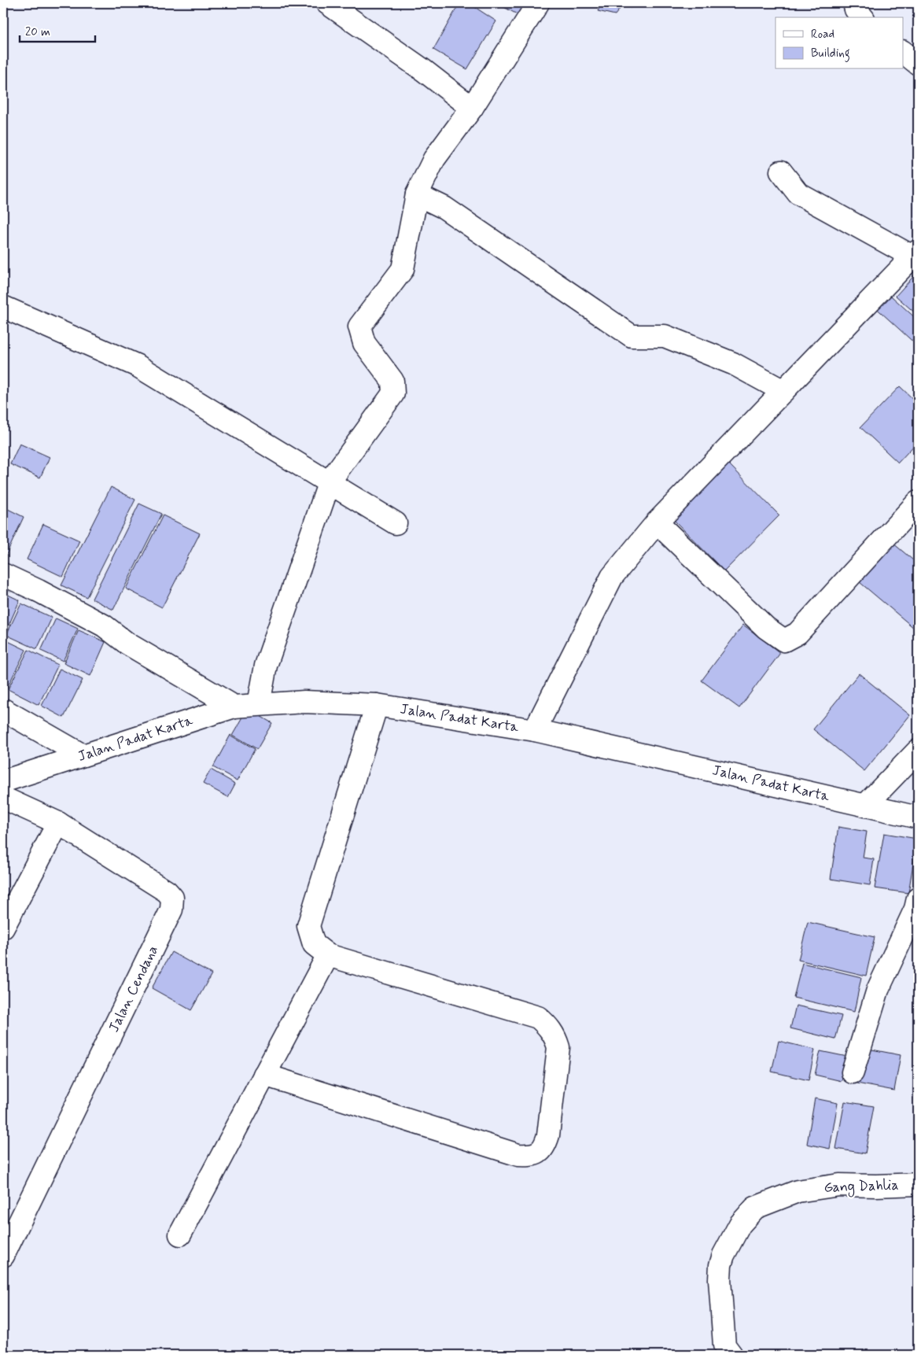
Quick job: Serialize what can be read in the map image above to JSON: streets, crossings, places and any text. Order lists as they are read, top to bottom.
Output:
{
  "streets": {
    "street": ["Jalan Padat Karta", "Jalan Cendana", "Gang Dahlia"]
  },
  "legend": ["Road", "Building"],
  "scale_bar": "20 m"
}
